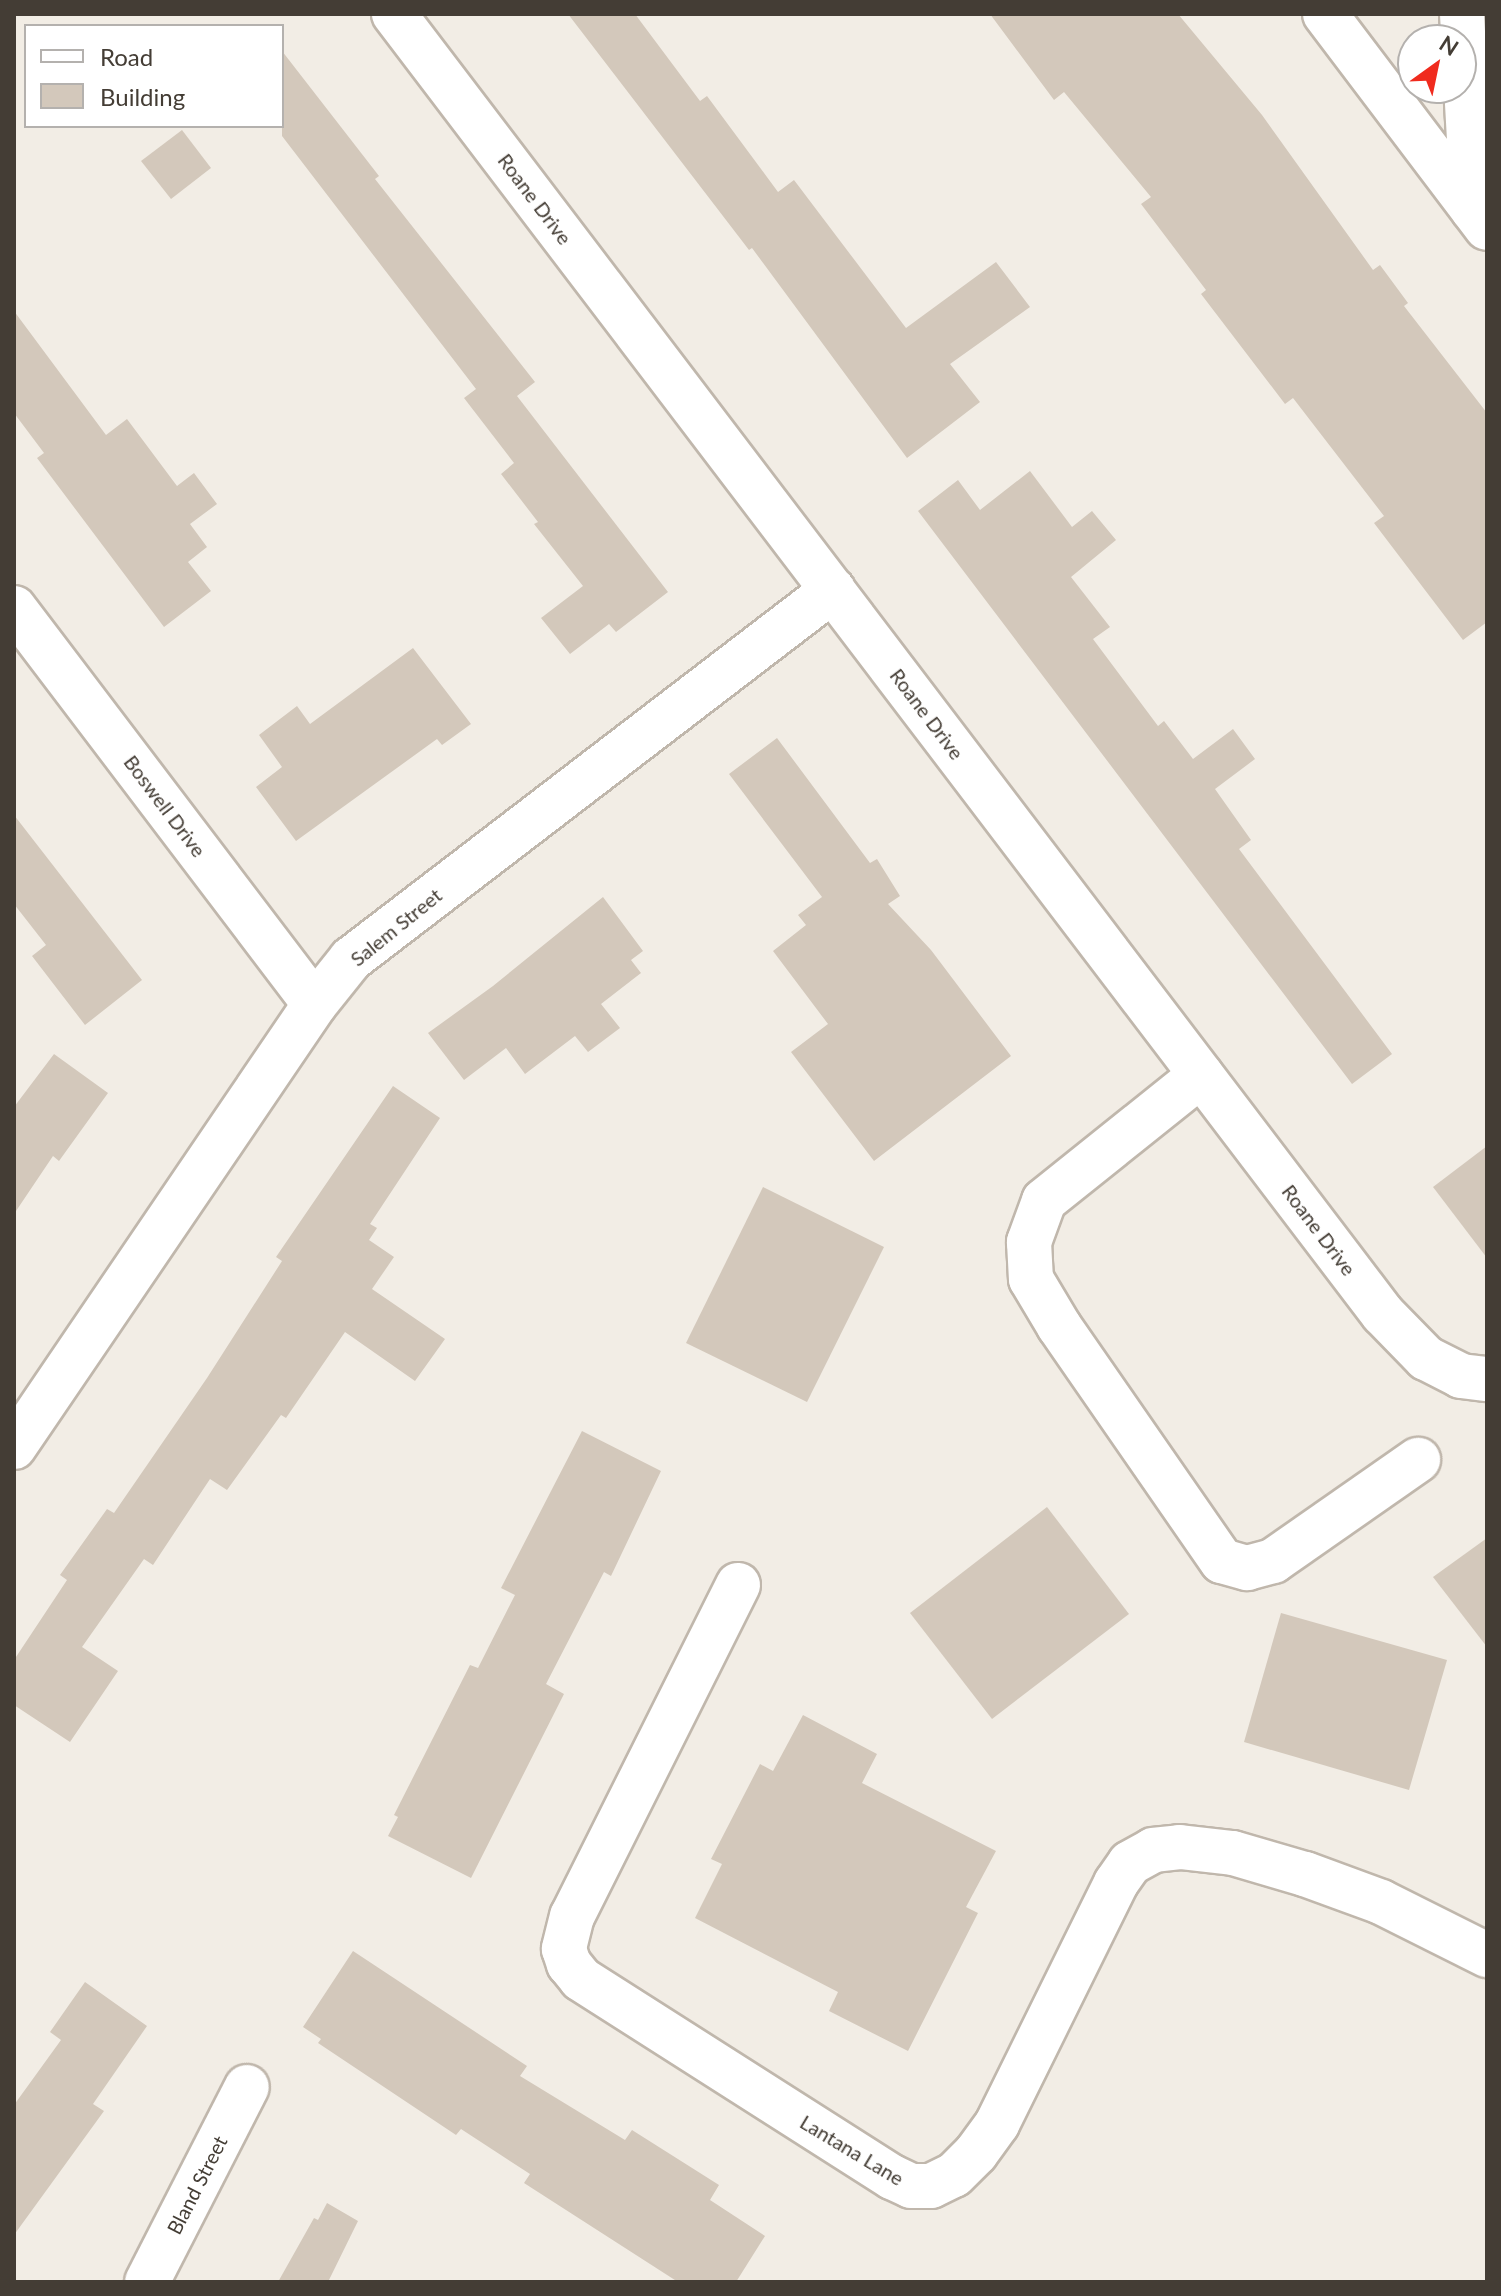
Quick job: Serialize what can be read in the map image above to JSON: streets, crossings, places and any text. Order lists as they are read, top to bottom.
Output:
{
  "streets": {
    "street": [
      "Roane Drive",
      "Boswell Drive",
      "Salem Street",
      "Lantana Lane",
      "Bland Street"
    ]
  },
  "crossings": [
    ["Roane Drive", "Salem Street"],
    ["Boswell Drive", "Salem Street"]
  ],
  "legend": ["Road", "Building"],
  "north": "top right"
}
